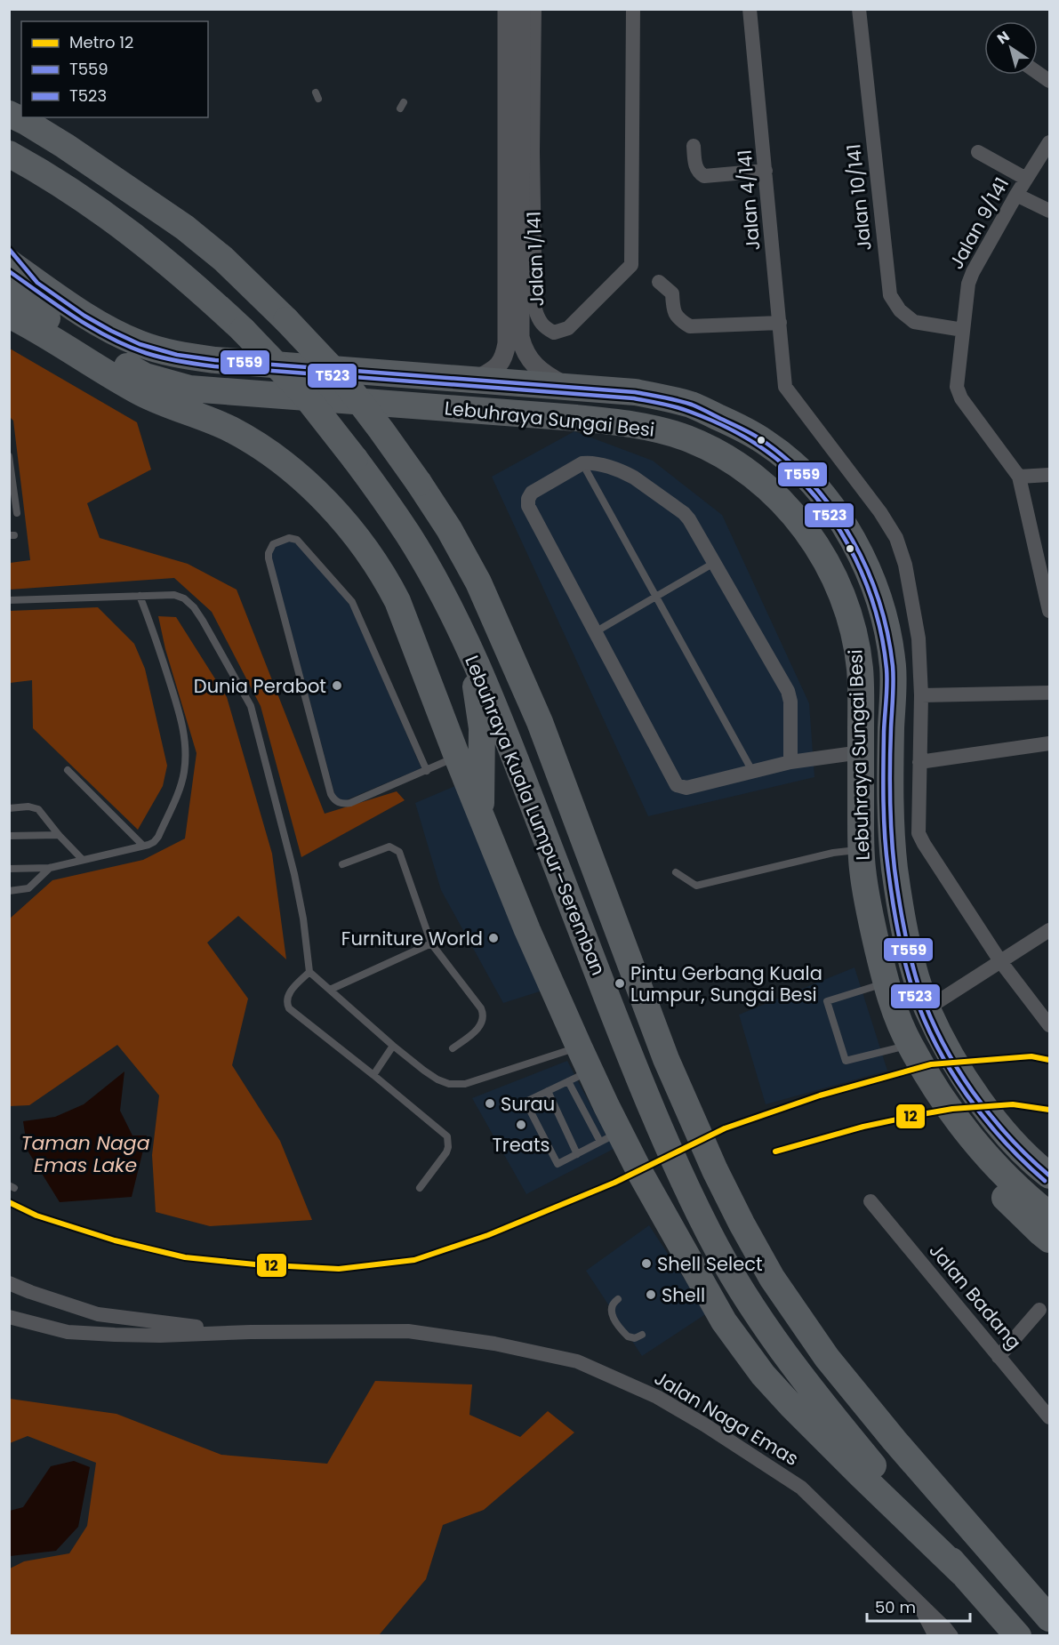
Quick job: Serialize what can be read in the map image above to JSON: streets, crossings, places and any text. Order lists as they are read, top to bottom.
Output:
{
  "streets": {
    "highway": ["Lebuhraya Sungai Besi", "Lebuhraya Kuala Lumpur–Seremban"],
    "street": [
      "Jalan 10/141",
      "Jalan 4/141",
      "Jalan 9/141",
      "Jalan 1/141",
      "Jalan Badang",
      "Jalan Naga Emas"
    ]
  },
  "crossings": [
    ["Jalan 10/141", "Jalan 9/141"],
    ["Jalan 1/141", "Lebuhraya Sungai Besi"]
  ],
  "water": ["Taman Naga Emas Lake"],
  "places": [
    "Dunia Perabot",
    "Furniture World",
    "Pintu Gerbang Kuala Lumpur, Sungai Besi",
    "Surau",
    "Treats",
    "Shell Select",
    "Shell"
  ],
  "lines": ["transit line T559", "transit line T523", "metro line 12"],
  "legend": ["Metro 12", "T559", "T523"],
  "scale_bar": "50 m",
  "north": "top left"
}
